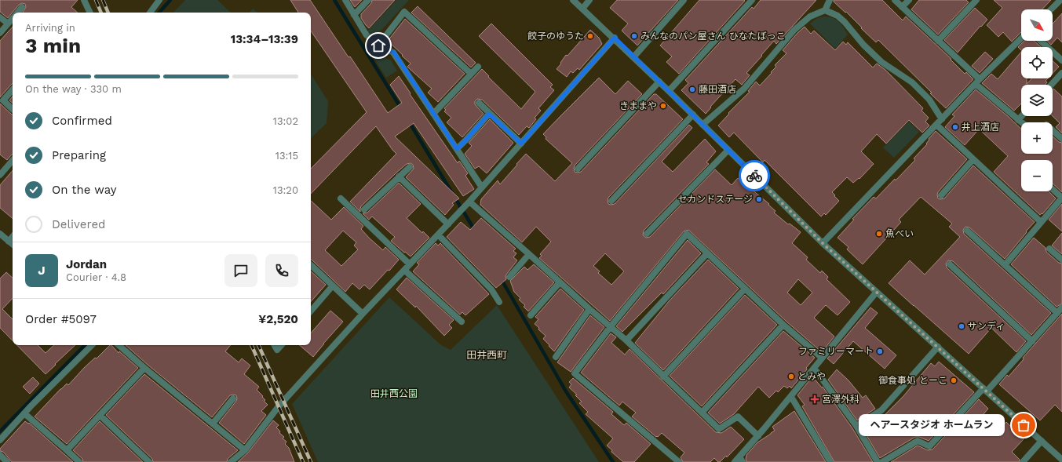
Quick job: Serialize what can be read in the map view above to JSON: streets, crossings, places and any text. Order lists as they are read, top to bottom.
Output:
{
  "districts": ["田井西町"],
  "parks": ["田井西公園"],
  "places": {
    "other": [
      "餃子のゆうた",
      "みんなのパン屋さん ひなたぼっこ",
      "藤田酒店",
      "きままや",
      "井上酒店",
      "セカンドステージ",
      "魚べい",
      "サンディ",
      "ファミリーマート",
      "とみや",
      "御食事処 とーこ",
      "ヘアースタジオ ホームラン"
    ],
    "health": ["宮澤外科"]
  },
  "north": "bottom right",
  "page": {
    "map_buttons": ["+", "−"],
    "heading": ["3 min", "Arriving in", "13:34–13:39"],
    "panel": [
      "Jordan",
      "Courier · 4.8",
      "Order #5097",
      "¥2,520"
    ],
    "bar": "On the way · 330 m",
    "list": [
      ["Confirmed", "13:02"],
      ["Preparing", "13:15"],
      ["On the way", "13:20"],
      "Delivered"
    ],
    "round": "J",
    "bubble": "ヘアースタジオ ホームラン"
  }
}
